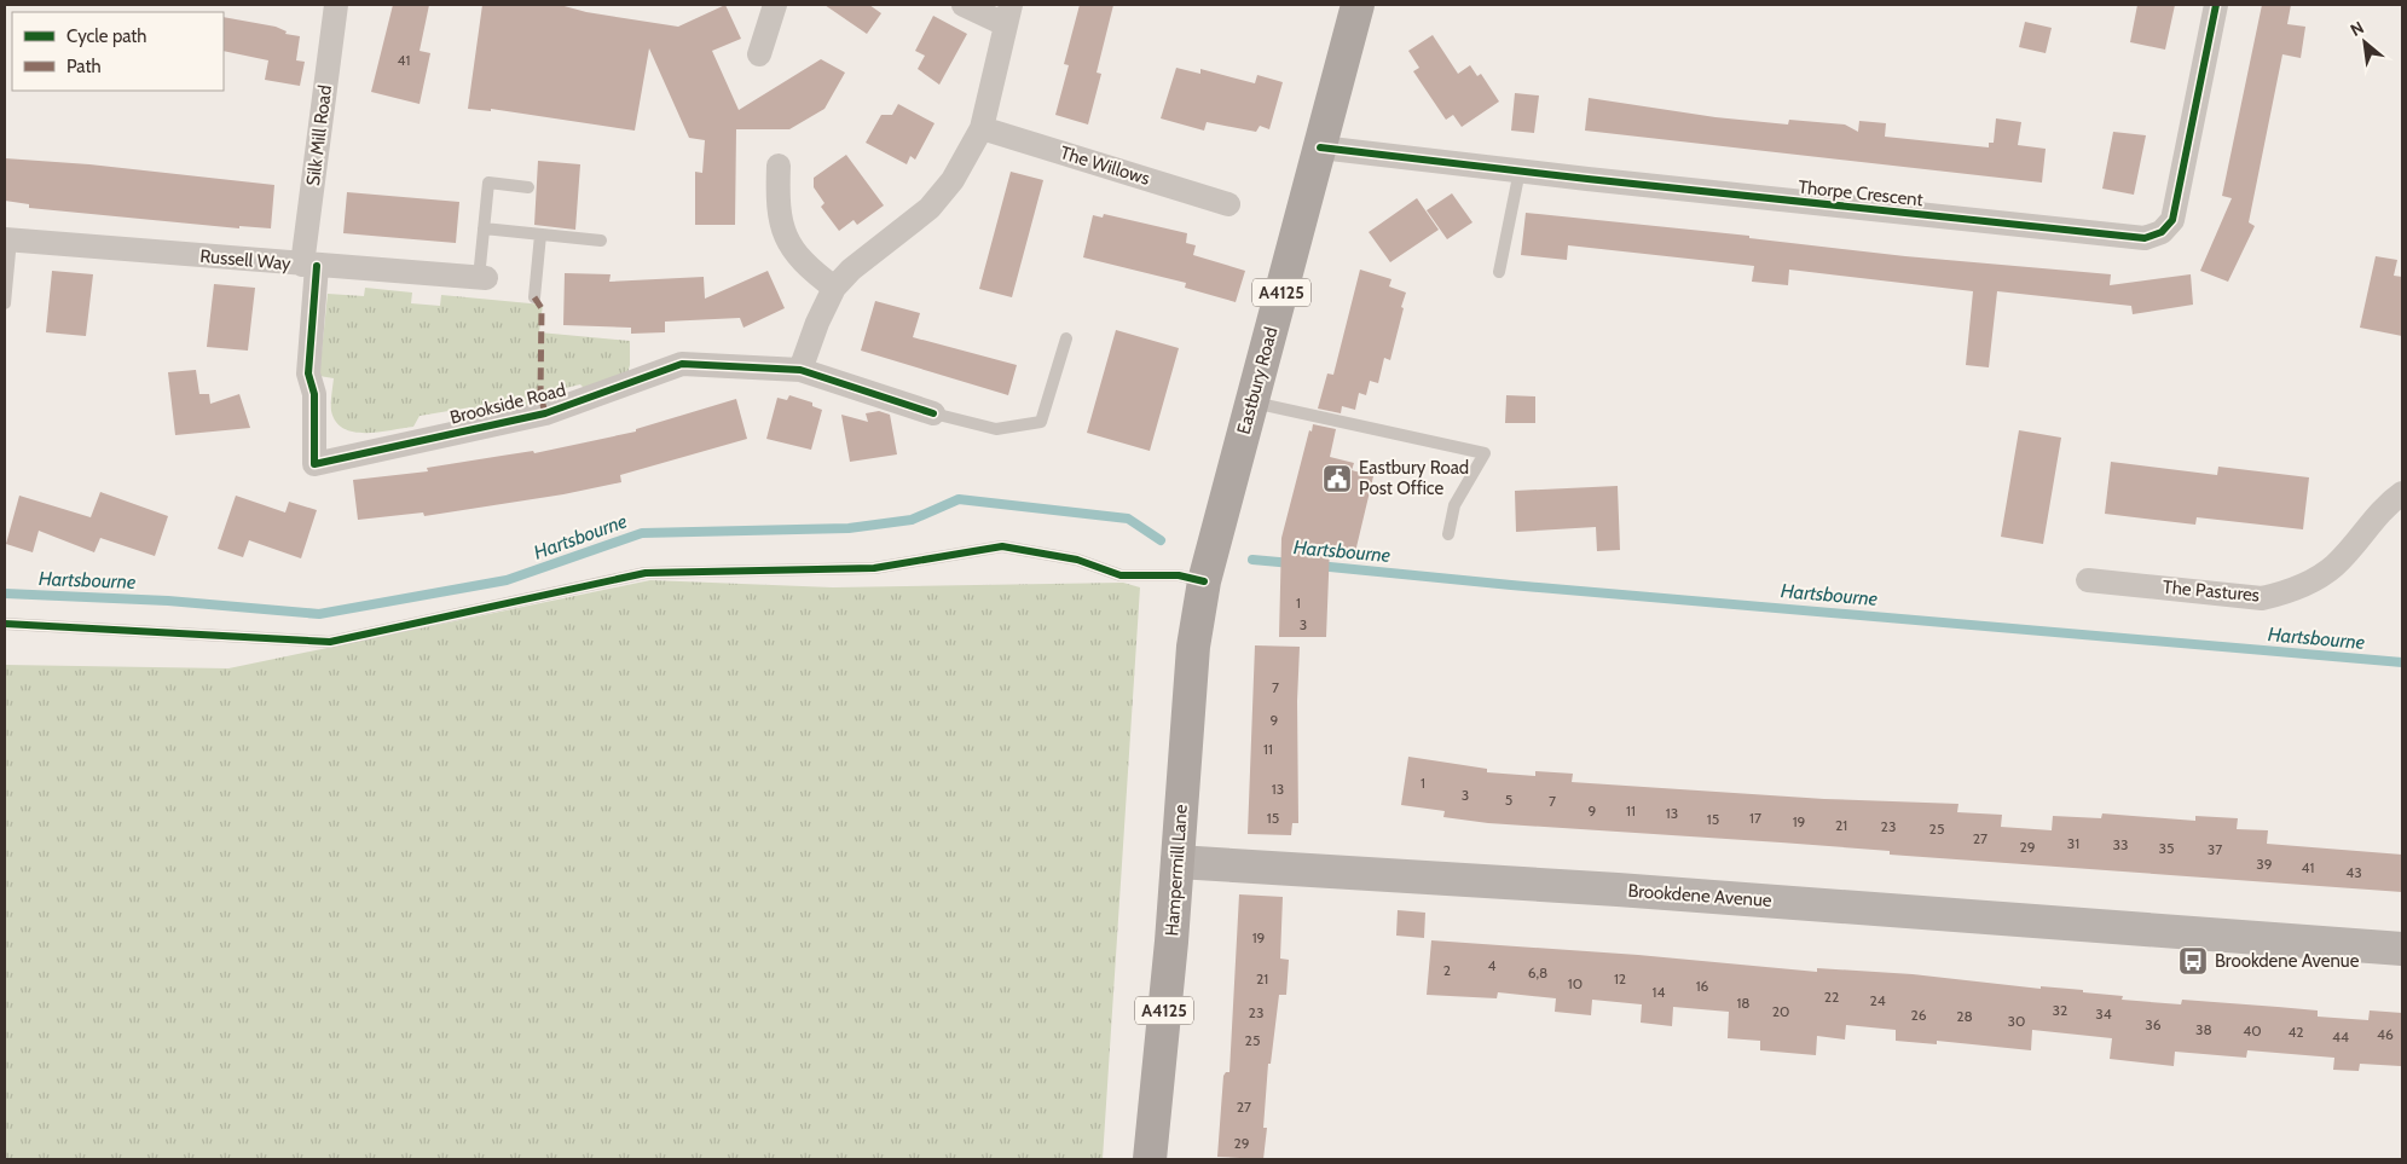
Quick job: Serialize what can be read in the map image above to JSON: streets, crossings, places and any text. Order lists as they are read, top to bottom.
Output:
{
  "streets": {
    "main road": [
      "A4125",
      "Eastbury Road",
      "Hampermill Lane",
      "Brookdene Avenue"
    ],
    "street": [
      "Silk Mill Road",
      "The Willows",
      "Thorpe Crescent",
      "Russell Way",
      "Brookside Road",
      "The Pastures"
    ]
  },
  "crossings": [
    ["Silk Mill Road", "Russell Way"],
    ["Silk Mill Road", "Brookside Road"],
    ["Thorpe Crescent", "Eastbury Road"],
    ["Russell Way", "Brookside Road"],
    ["Eastbury Road", "Hampermill Lane"],
    ["Hampermill Lane", "Brookdene Avenue"]
  ],
  "water": ["Hartsbourne"],
  "places": {
    "public building": ["Eastbury Road Post Office"],
    "bus stop": ["Brookdene Avenue"]
  },
  "house_numbers": [
    "41",
    "1",
    "3",
    "7",
    "9",
    "11",
    "1",
    "13",
    "3",
    "5",
    "7",
    "9",
    "11",
    "13",
    "15",
    "17",
    "15",
    "19",
    "21",
    "23",
    "25",
    "27",
    "31",
    "33",
    "29",
    "35",
    "37",
    "39",
    "41",
    "43",
    "19",
    "4",
    "2",
    "6,8",
    "21",
    "12",
    "10",
    "16",
    "14",
    "22",
    "24",
    "18",
    "32",
    "20",
    "23",
    "34",
    "26",
    "28",
    "30",
    "36",
    "38",
    "40",
    "42",
    "46",
    "44",
    "25",
    "27",
    "29"
  ],
  "legend": ["Cycle path", "Path"],
  "north": "top left"
}
